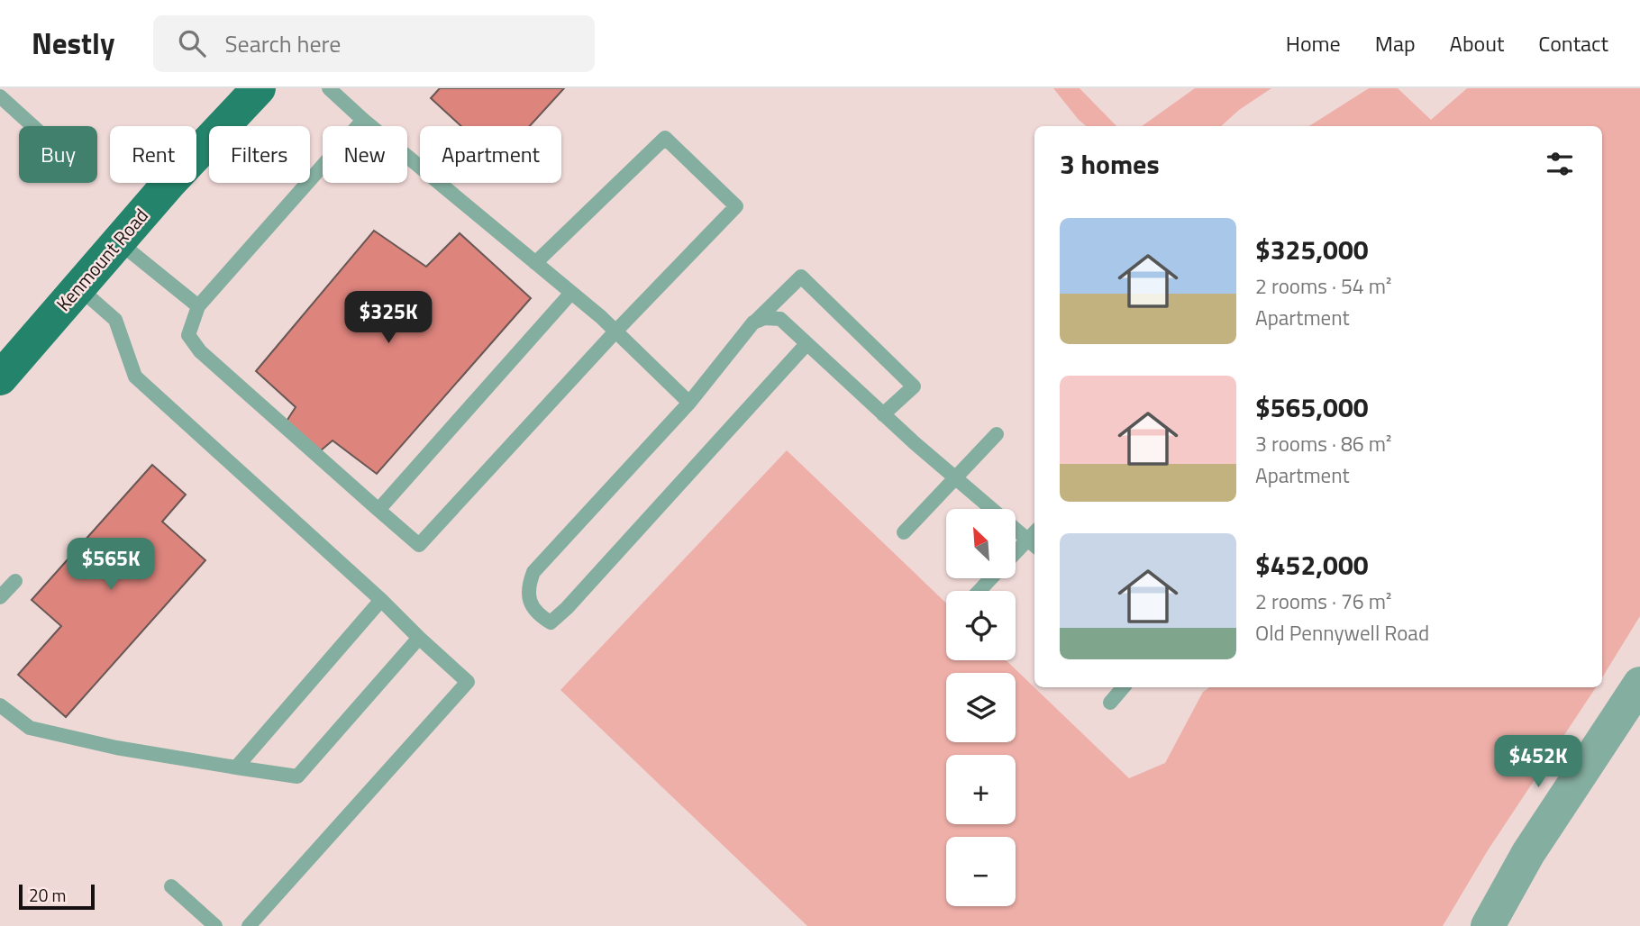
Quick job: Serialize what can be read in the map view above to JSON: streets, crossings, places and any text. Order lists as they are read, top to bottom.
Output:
{
  "streets": {
    "main road": ["Kenmount Road"]
  },
  "scale_bar": "20 m",
  "north": "top left",
  "page": {
    "header": "Nestly",
    "search": "Search here",
    "nav": [
      "Home",
      "Map",
      "About",
      "Contact"
    ],
    "chip": [
      "Buy",
      "Rent",
      "Filters",
      "New",
      "Apartment"
    ],
    "heading": "3 homes",
    "list": [
      {
        "name": "$325,000",
        "note": "2 rooms · 54 m² · Apartment"
      },
      {
        "name": "$565,000",
        "note": "3 rooms · 86 m² · Apartment"
      },
      {
        "name": "$452,000",
        "note": "2 rooms · 76 m² · Old Pennywell Road"
      }
    ],
    "price": ["$325K", "$565K", "$452K"],
    "map_buttons": ["+", "−"],
    "scale": "20 m"
  }
}
